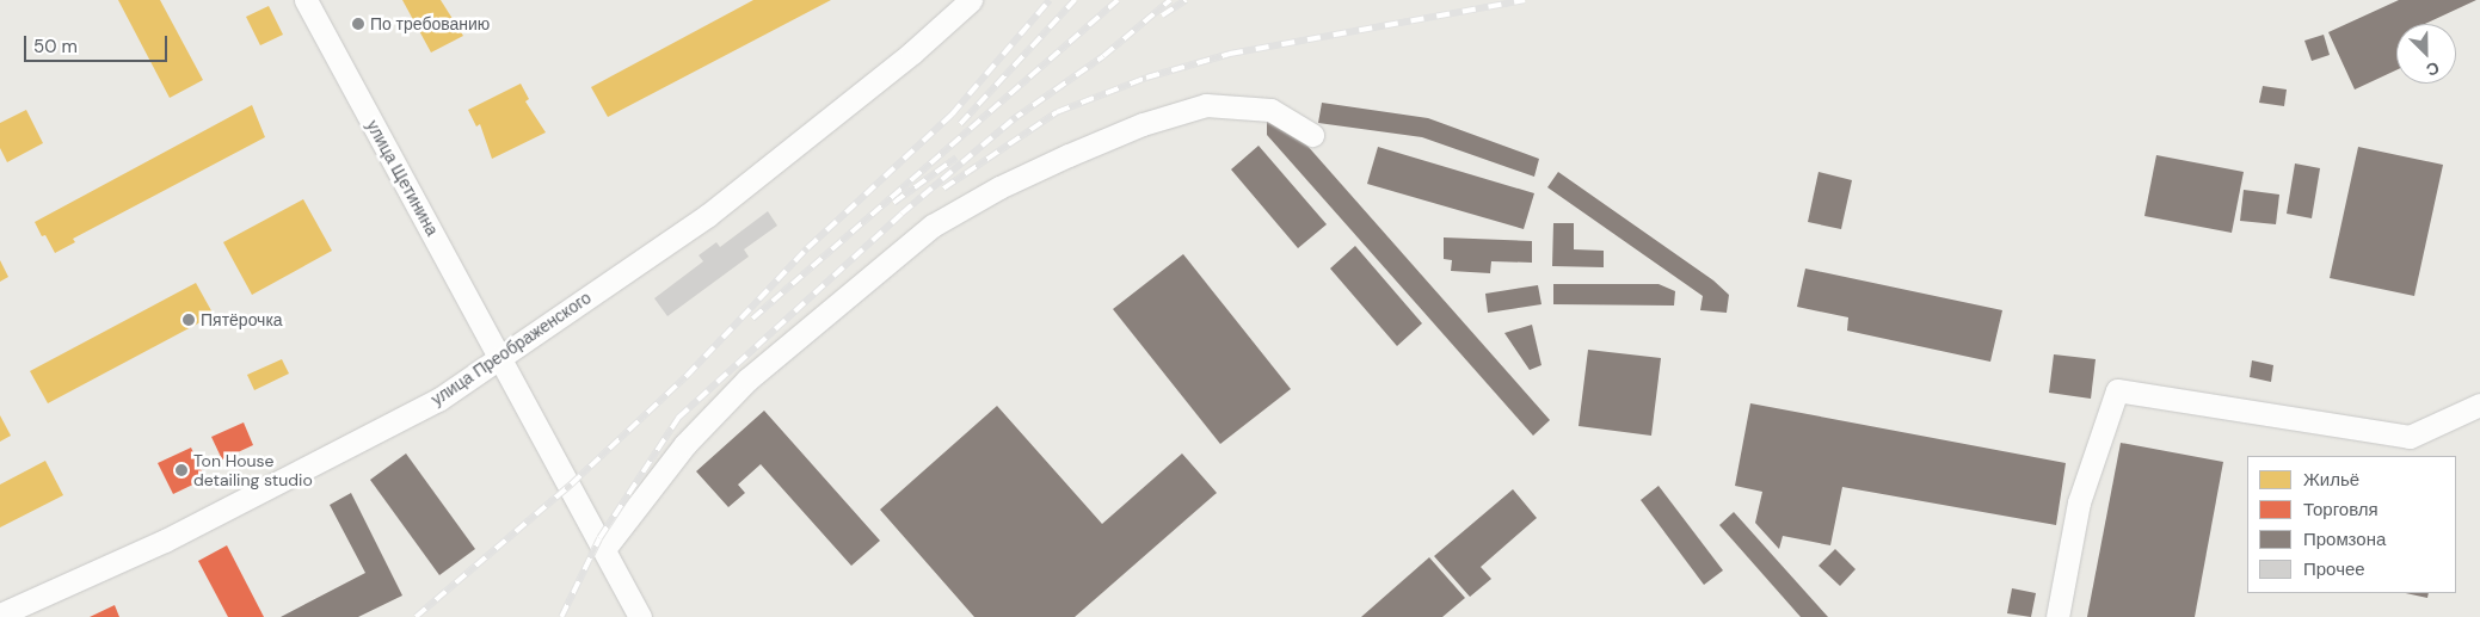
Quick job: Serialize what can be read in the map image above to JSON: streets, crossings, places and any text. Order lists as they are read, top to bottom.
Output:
{
  "streets": {
    "street": ["улица Щетинина", "улица Преображенского"]
  },
  "crossings": [
    ["улица Щетинина", "улица Преображенского"]
  ],
  "places": ["По требованию", "Пятёрочка", "Ton House detailing studio"],
  "legend": [
    "Жильё",
    "Торговля",
    "Промзона",
    "Прочее"
  ],
  "scale_bar": "50 m",
  "north": "bottom right"
}
